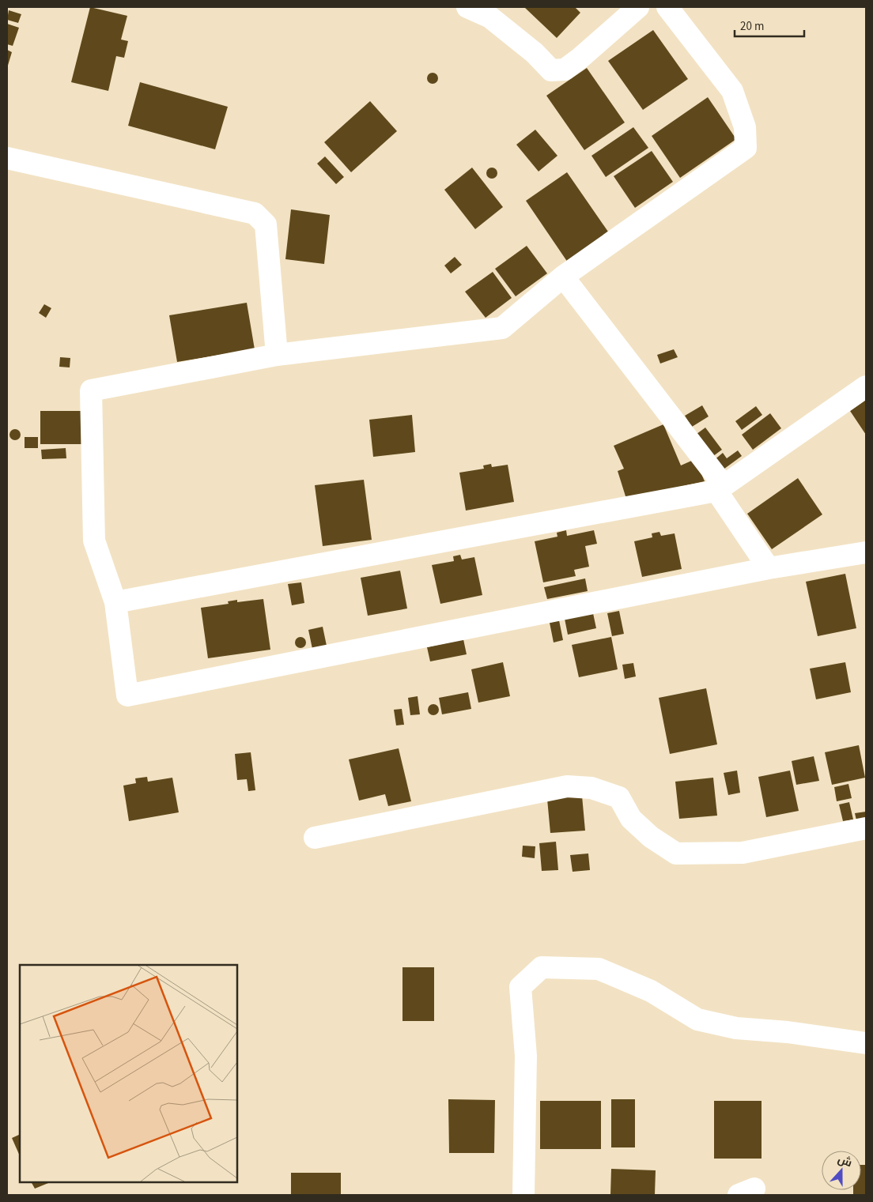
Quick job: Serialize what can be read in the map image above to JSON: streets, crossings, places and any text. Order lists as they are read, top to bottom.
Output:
{
  "scale_bar": "20 m",
  "north": "top"
}
